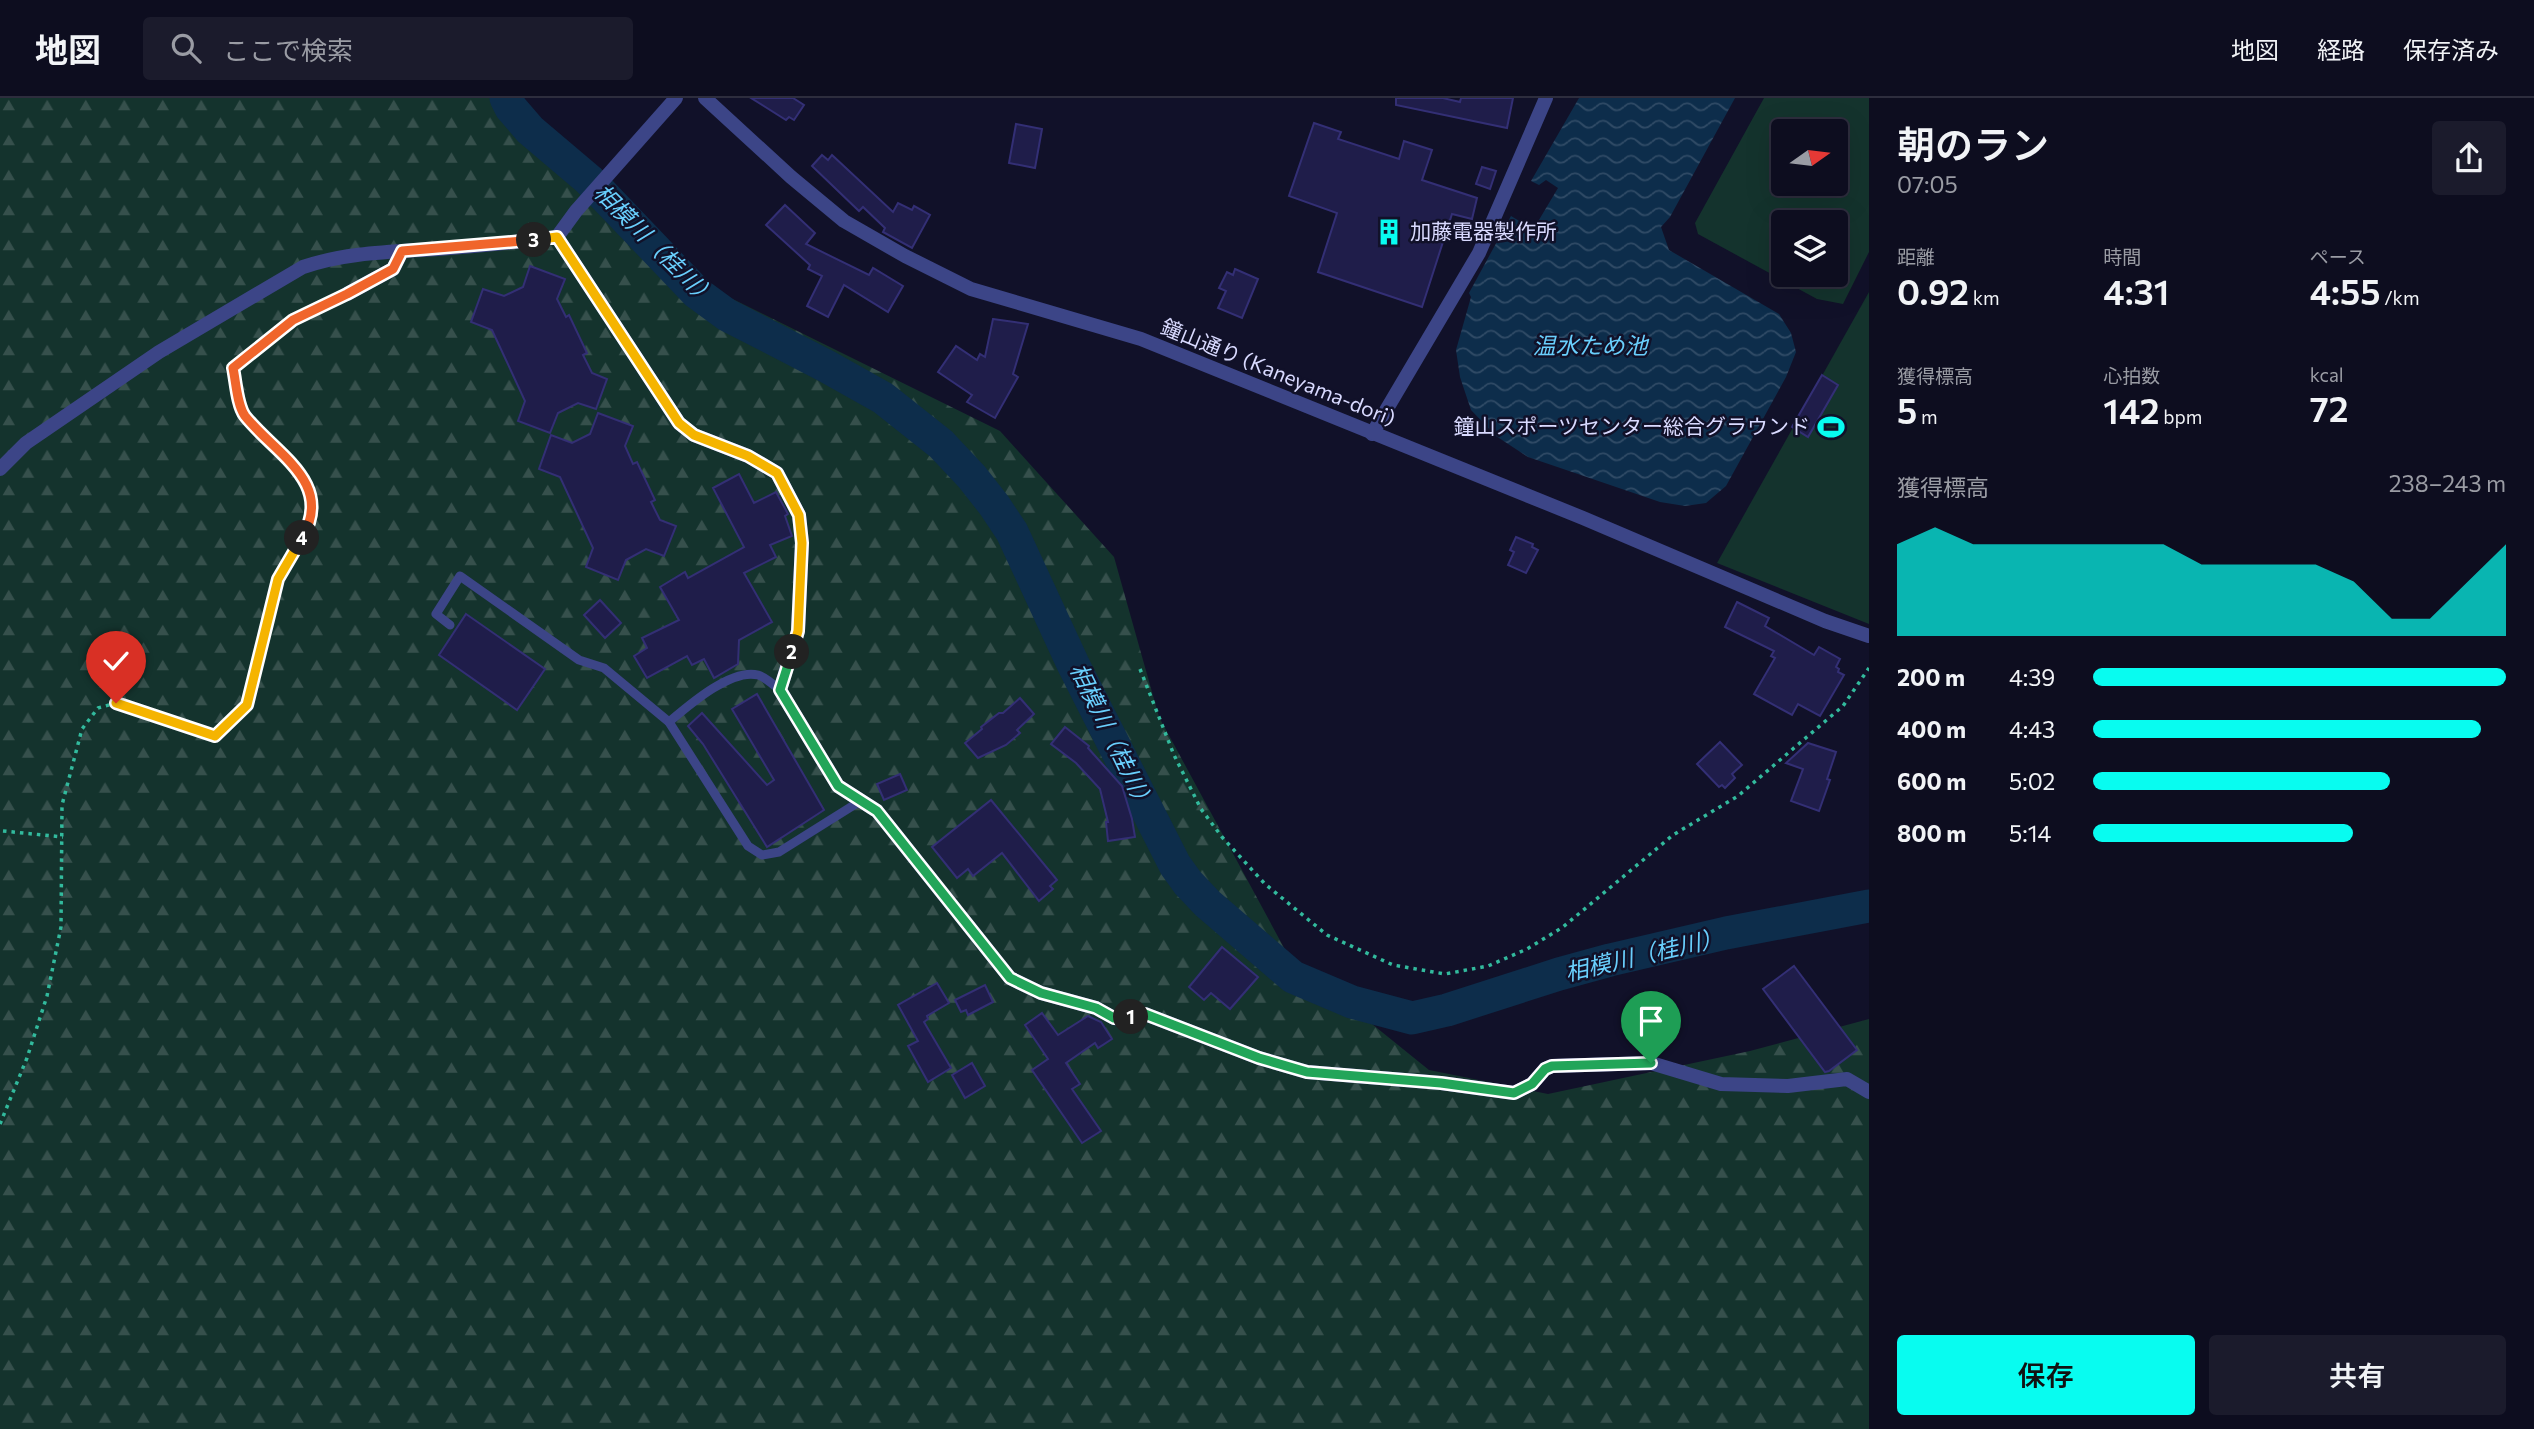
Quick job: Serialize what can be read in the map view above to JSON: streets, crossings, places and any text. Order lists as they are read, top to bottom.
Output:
{
  "streets": {
    "street": ["鐘山通り (Kaneyama-dori)"]
  },
  "water": ["相模川（桂川）", "温水ため池"],
  "places": {
    "building": ["加藤電器製作所"],
    "sports": ["鐘山スポーツセンター総合グラウンド"]
  },
  "north": "right",
  "page": {
    "header": "地図",
    "search": "ここで検索",
    "nav": ["地図", "経路", "保存済み"],
    "heading": ["朝のラン", "07:05"],
    "stats": [
      ["距離", "0.92 km"],
      ["時間", "4:31"],
      ["ペース", "4:55 /km"],
      ["獲得標高", "5 m"],
      ["心拍数", "142 bpm"],
      ["kcal", "72"]
    ],
    "pins": [
      "3",
      "4",
      "2",
      "1"
    ],
    "chart": ["獲得標高", "238–243 m"],
    "list": [
      {
        "name": "200 m",
        "note": "4:39"
      },
      {
        "name": "400 m",
        "note": "4:43"
      },
      {
        "name": "600 m",
        "note": "5:02"
      },
      {
        "name": "800 m",
        "note": "5:14"
      }
    ],
    "buttons": ["保存", "共有"]
  }
}
